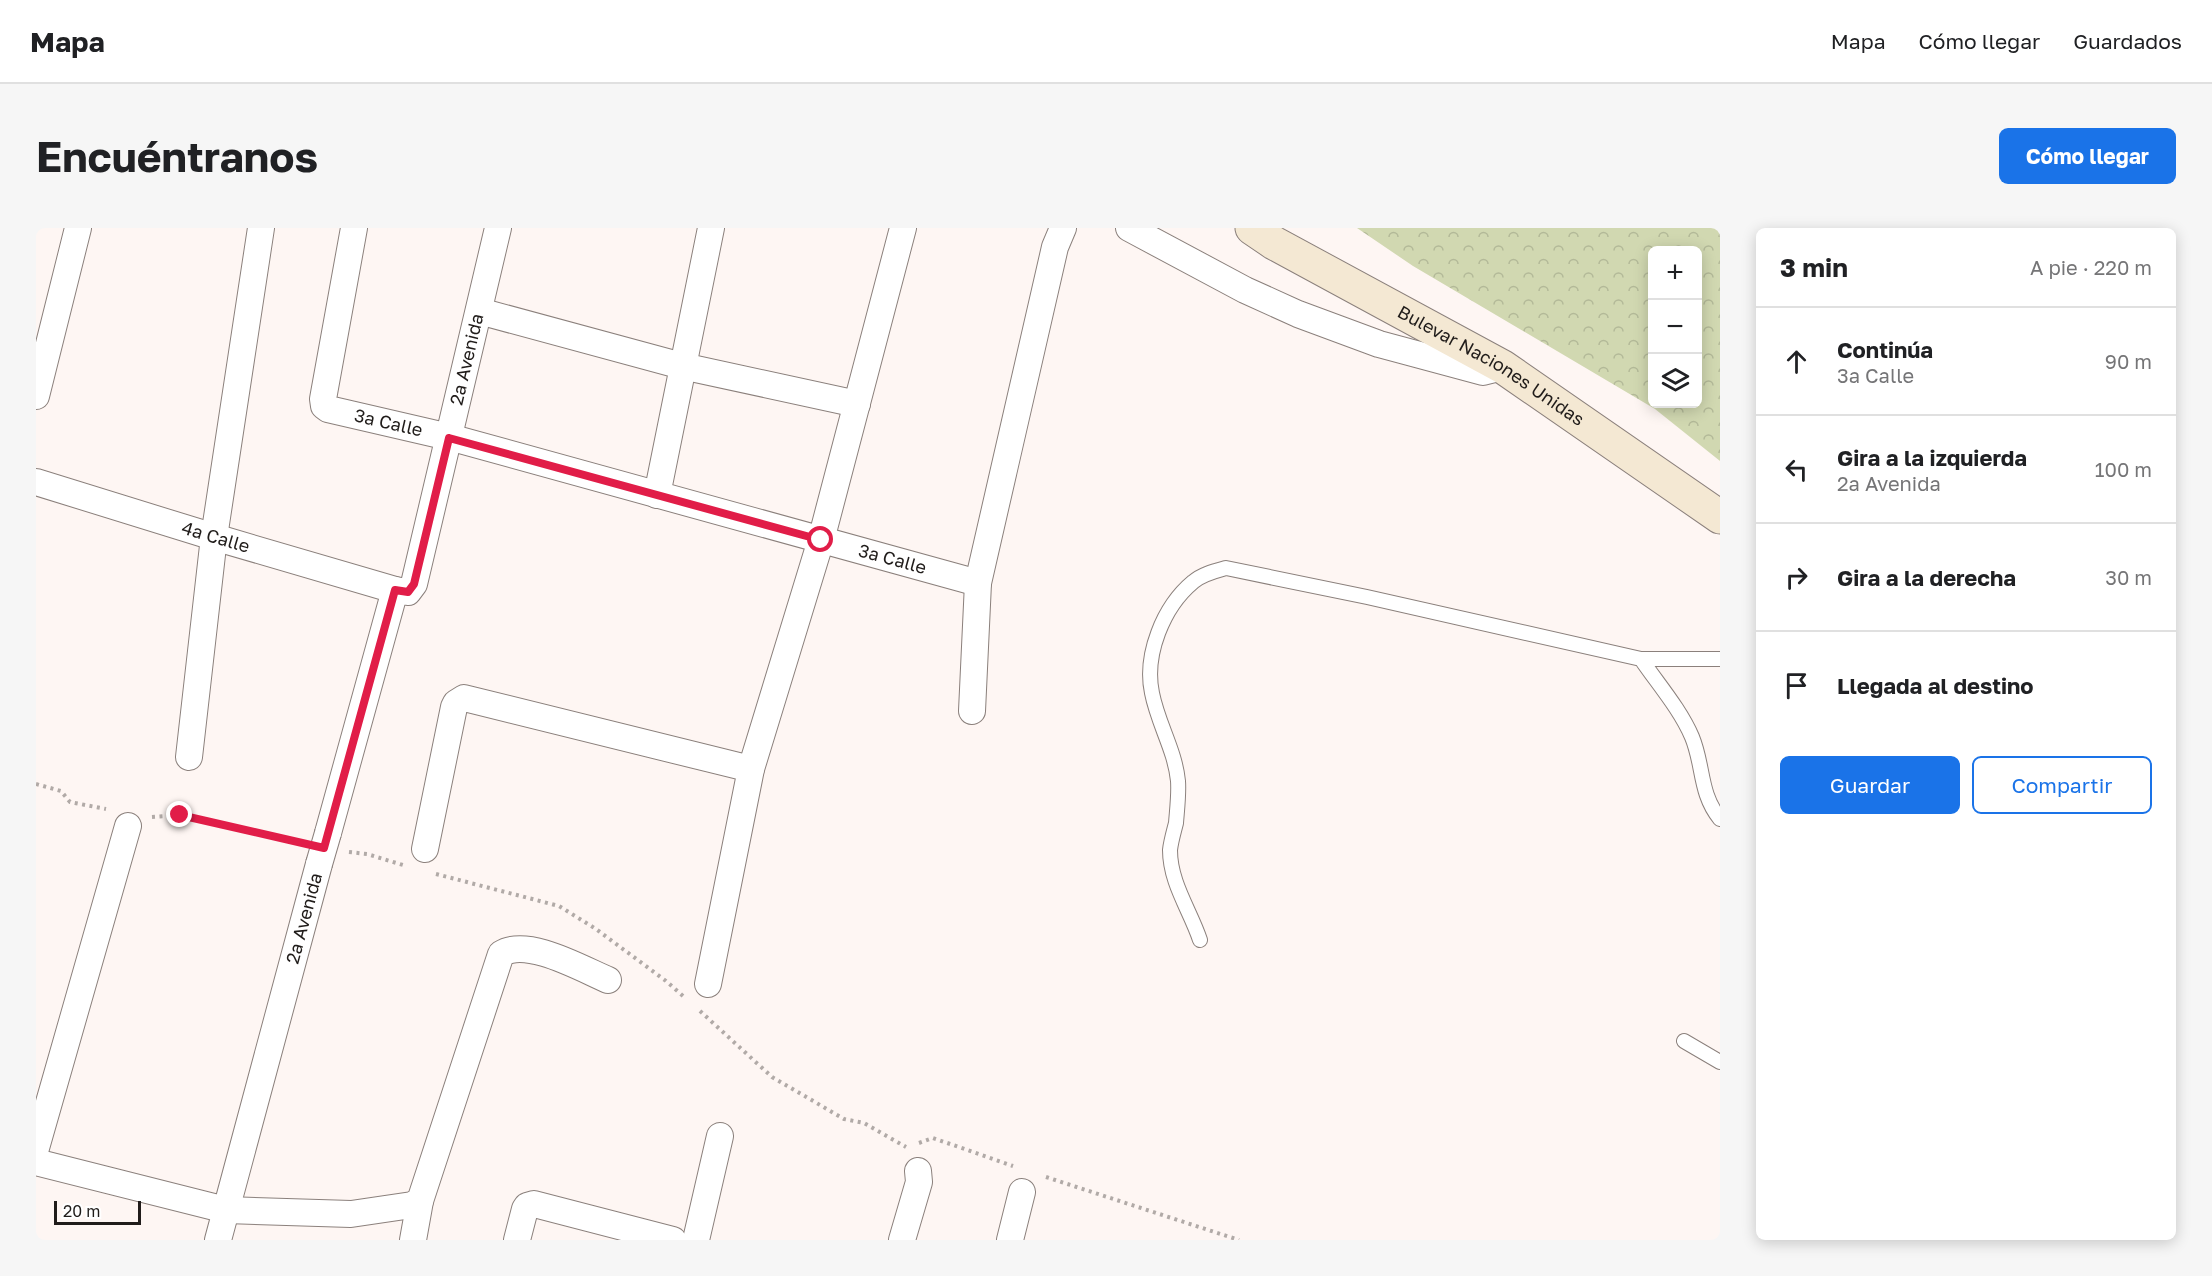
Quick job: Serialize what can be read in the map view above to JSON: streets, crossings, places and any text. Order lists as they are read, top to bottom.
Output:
{
  "streets": {
    "main road": ["Bulevar Naciones Unidas"],
    "street": ["2a Avenida", "3a Calle", "4a Calle"]
  },
  "crossings": [
    ["2a Avenida", "3a Calle"],
    ["2a Avenida", "4a Calle"]
  ],
  "scale_bar": "20 m",
  "page": {
    "header": "Mapa",
    "nav": ["Mapa", "Cómo llegar", "Guardados"],
    "buttons": [
      "Cómo llegar",
      ["Guardar", "Compartir"]
    ],
    "title": "Encuéntranos",
    "heading": ["3 min", "A pie · 220 m"],
    "map_buttons": ["+", "−"],
    "list": [
      ["Continúa", "3a Calle", "90 m"],
      ["Gira a la izquierda", "2a Avenida", "100 m"],
      ["Gira a la derecha", "30 m"],
      "Llegada al destino"
    ],
    "scale": "20 m"
  }
}
